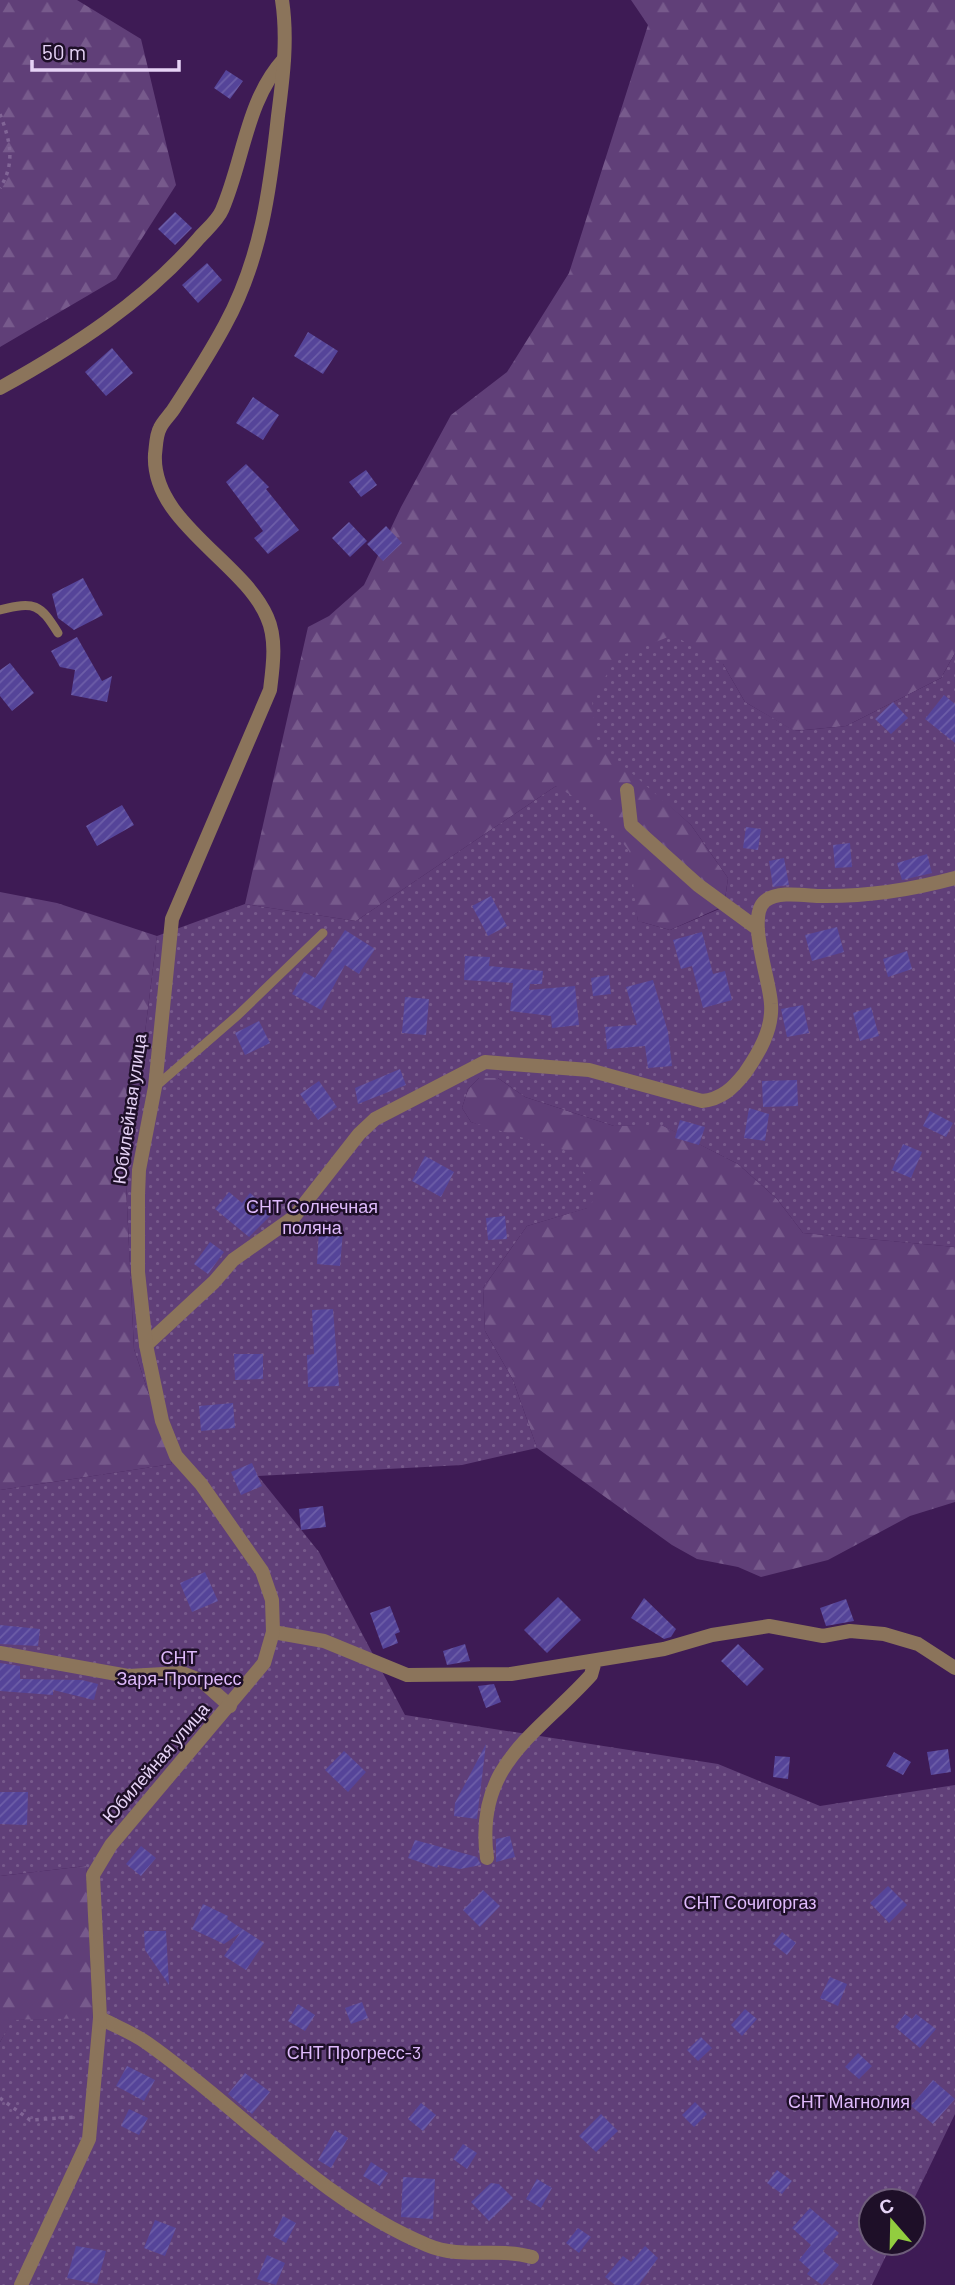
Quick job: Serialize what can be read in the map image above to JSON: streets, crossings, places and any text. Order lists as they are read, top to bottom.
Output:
{
  "streets": {
    "street": ["Юбилейная улица"]
  },
  "parks": [
    "СНТ Солнечная поляна",
    "СНТ Заря-Прогресс",
    "СНТ Сочигоргаз",
    "СНТ Прогресс-3",
    "СНТ Магнолия"
  ],
  "scale_bar": "50 m",
  "north": "top"
}
